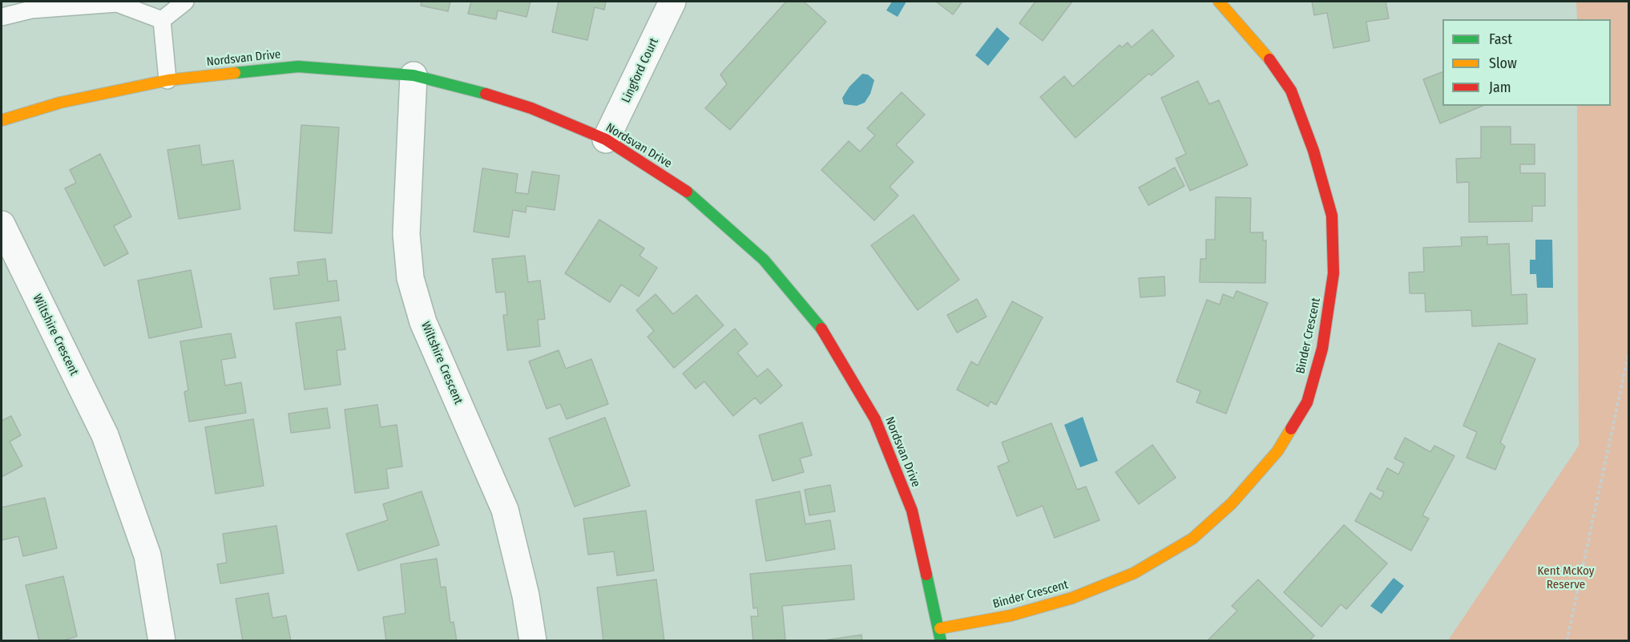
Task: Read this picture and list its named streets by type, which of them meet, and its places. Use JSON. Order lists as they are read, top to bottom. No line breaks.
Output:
{"streets":{"street":["Nordsvan Drive","Lingford Court","Wiltshire Crescent","Binder Crescent"]},"crossings":[["Nordsvan Drive","Lingford Court"],["Nordsvan Drive","Wiltshire Crescent"],["Nordsvan Drive","Binder Crescent"]],"parks":["Kent McKoy Reserve"],"legend":["Fast","Slow","Jam"]}
